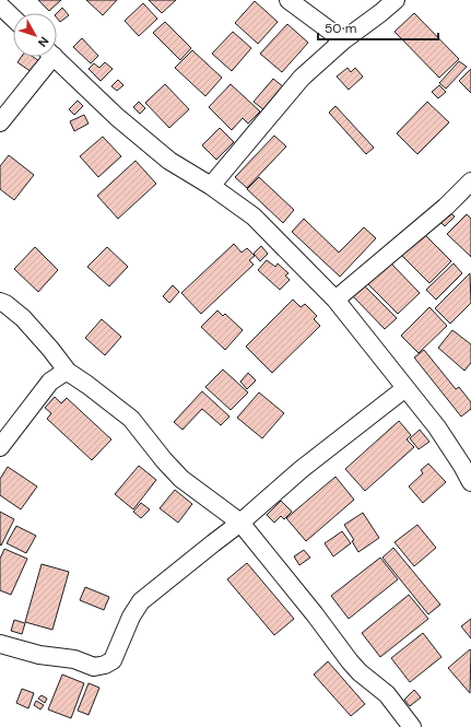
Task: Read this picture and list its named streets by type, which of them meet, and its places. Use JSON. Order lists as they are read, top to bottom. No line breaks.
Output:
{"scale_bar":"50 m","north":"bottom right"}
